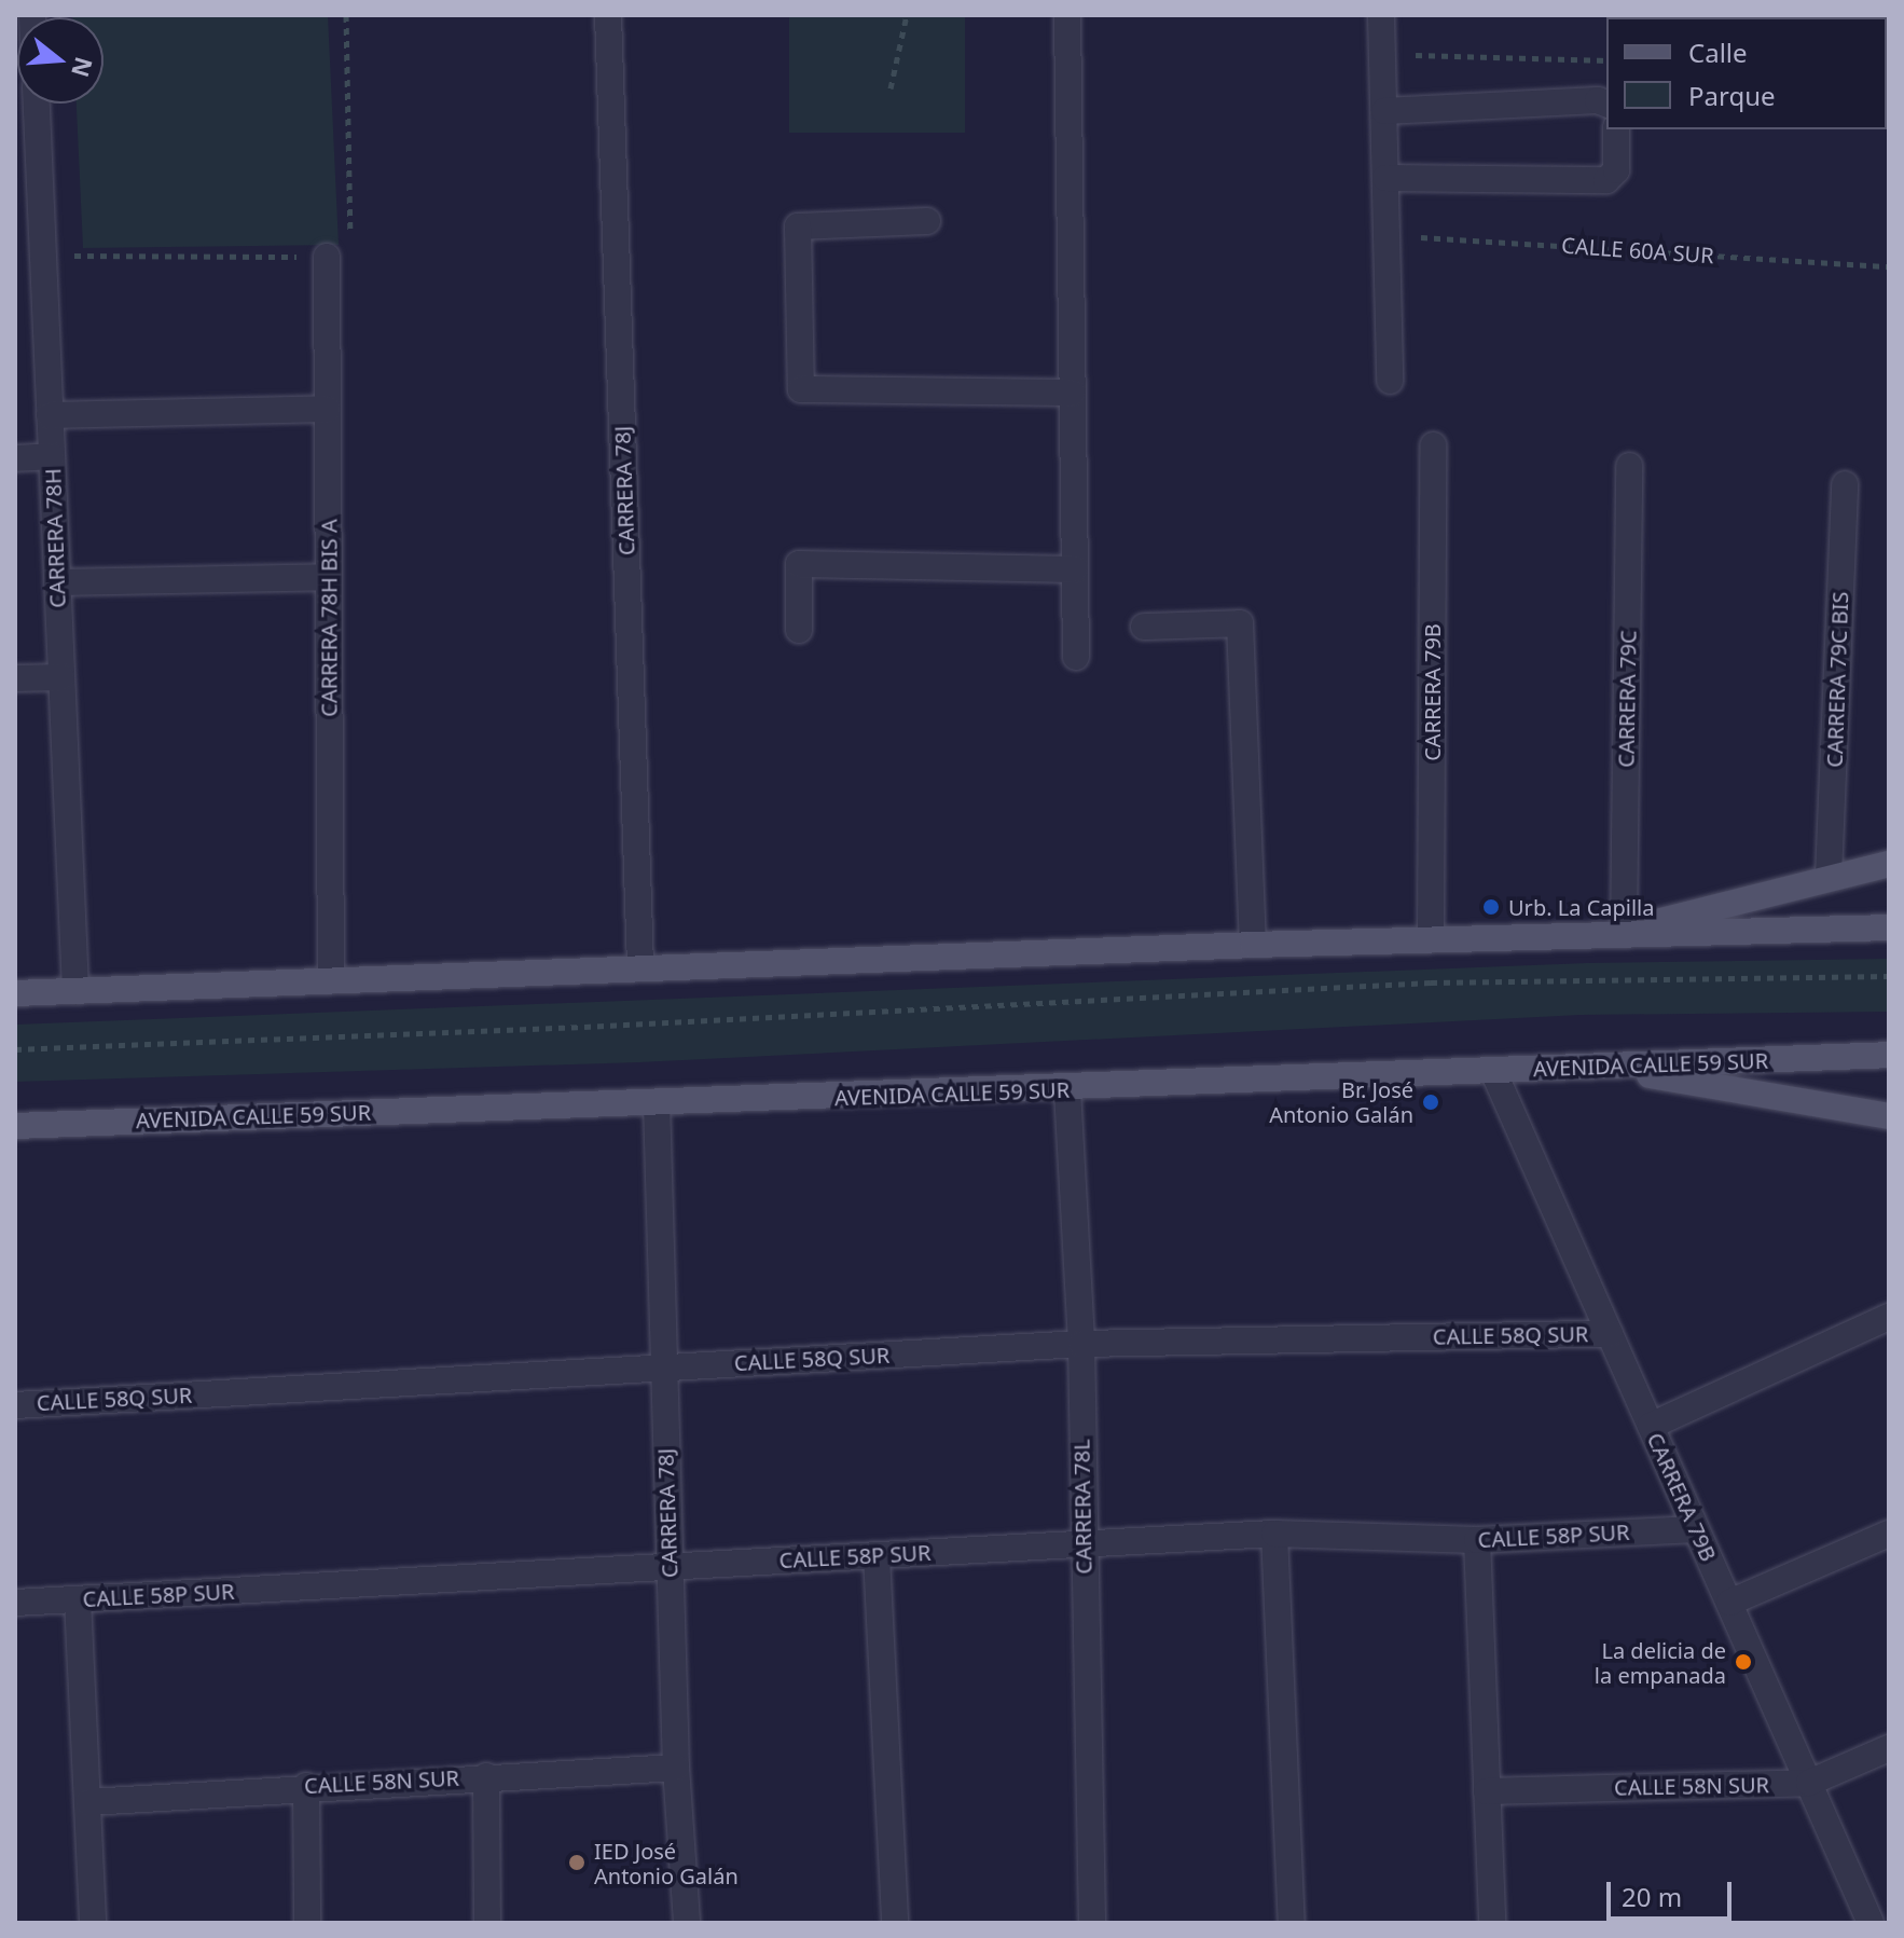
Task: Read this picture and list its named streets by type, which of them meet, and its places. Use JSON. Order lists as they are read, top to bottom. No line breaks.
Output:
{"streets":{"main road":["AVENIDA CALLE 59 SUR"],"street":["CARRERA 78J","CARRERA 78H","CARRERA 78H BIS A","CARRERA 79C BIS","CARRERA 79B","CARRERA 79C","CALLE 58Q SUR","CARRERA 78L","CALLE 58P SUR","CALLE 58N SUR"],"path":["CALLE 60A SUR"]},"crossings":[["CARRERA 78J","AVENIDA CALLE 59 SUR"],["CARRERA 78J","CALLE 58Q SUR"],["CARRERA 78J","CALLE 58P SUR"],["CARRERA 78J","CALLE 58N SUR"],["CARRERA 79B","AVENIDA CALLE 59 SUR"],["CARRERA 79B","CALLE 58Q SUR"],["CARRERA 79B","CALLE 58P SUR"],["CARRERA 79B","CALLE 58N SUR"],["AVENIDA CALLE 59 SUR","CARRERA 78L"],["CALLE 58Q SUR","CARRERA 78L"],["CARRERA 78L","CALLE 58P SUR"]],"places":["Urb. La Capilla","Br. José Antonio Galán","La delicia de la empanada","IED José Antonio Galán"],"legend":["Calle","Parque"],"scale_bar":"20 m","north":"right"}
